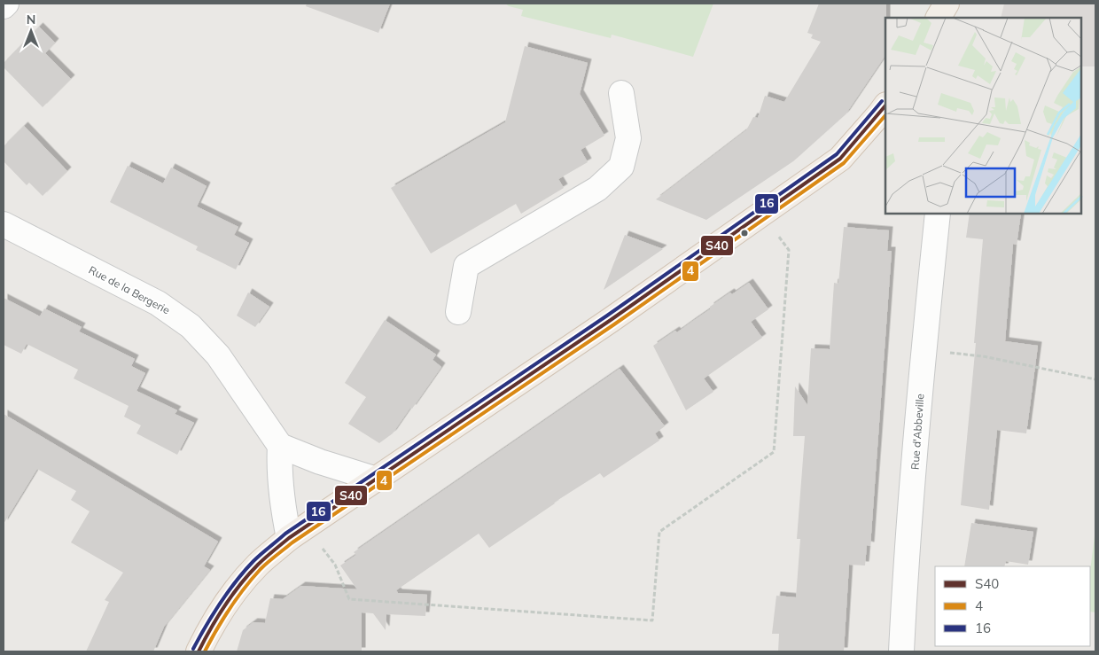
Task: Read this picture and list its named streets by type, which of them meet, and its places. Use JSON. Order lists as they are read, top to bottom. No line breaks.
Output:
{"streets":{"street":["Rue de la Bergerie","Rue d'Abbeville"]},"lines":["transit line 16","transit line S40","transit line 4"],"legend":["S40","4","16"],"north":"top"}
